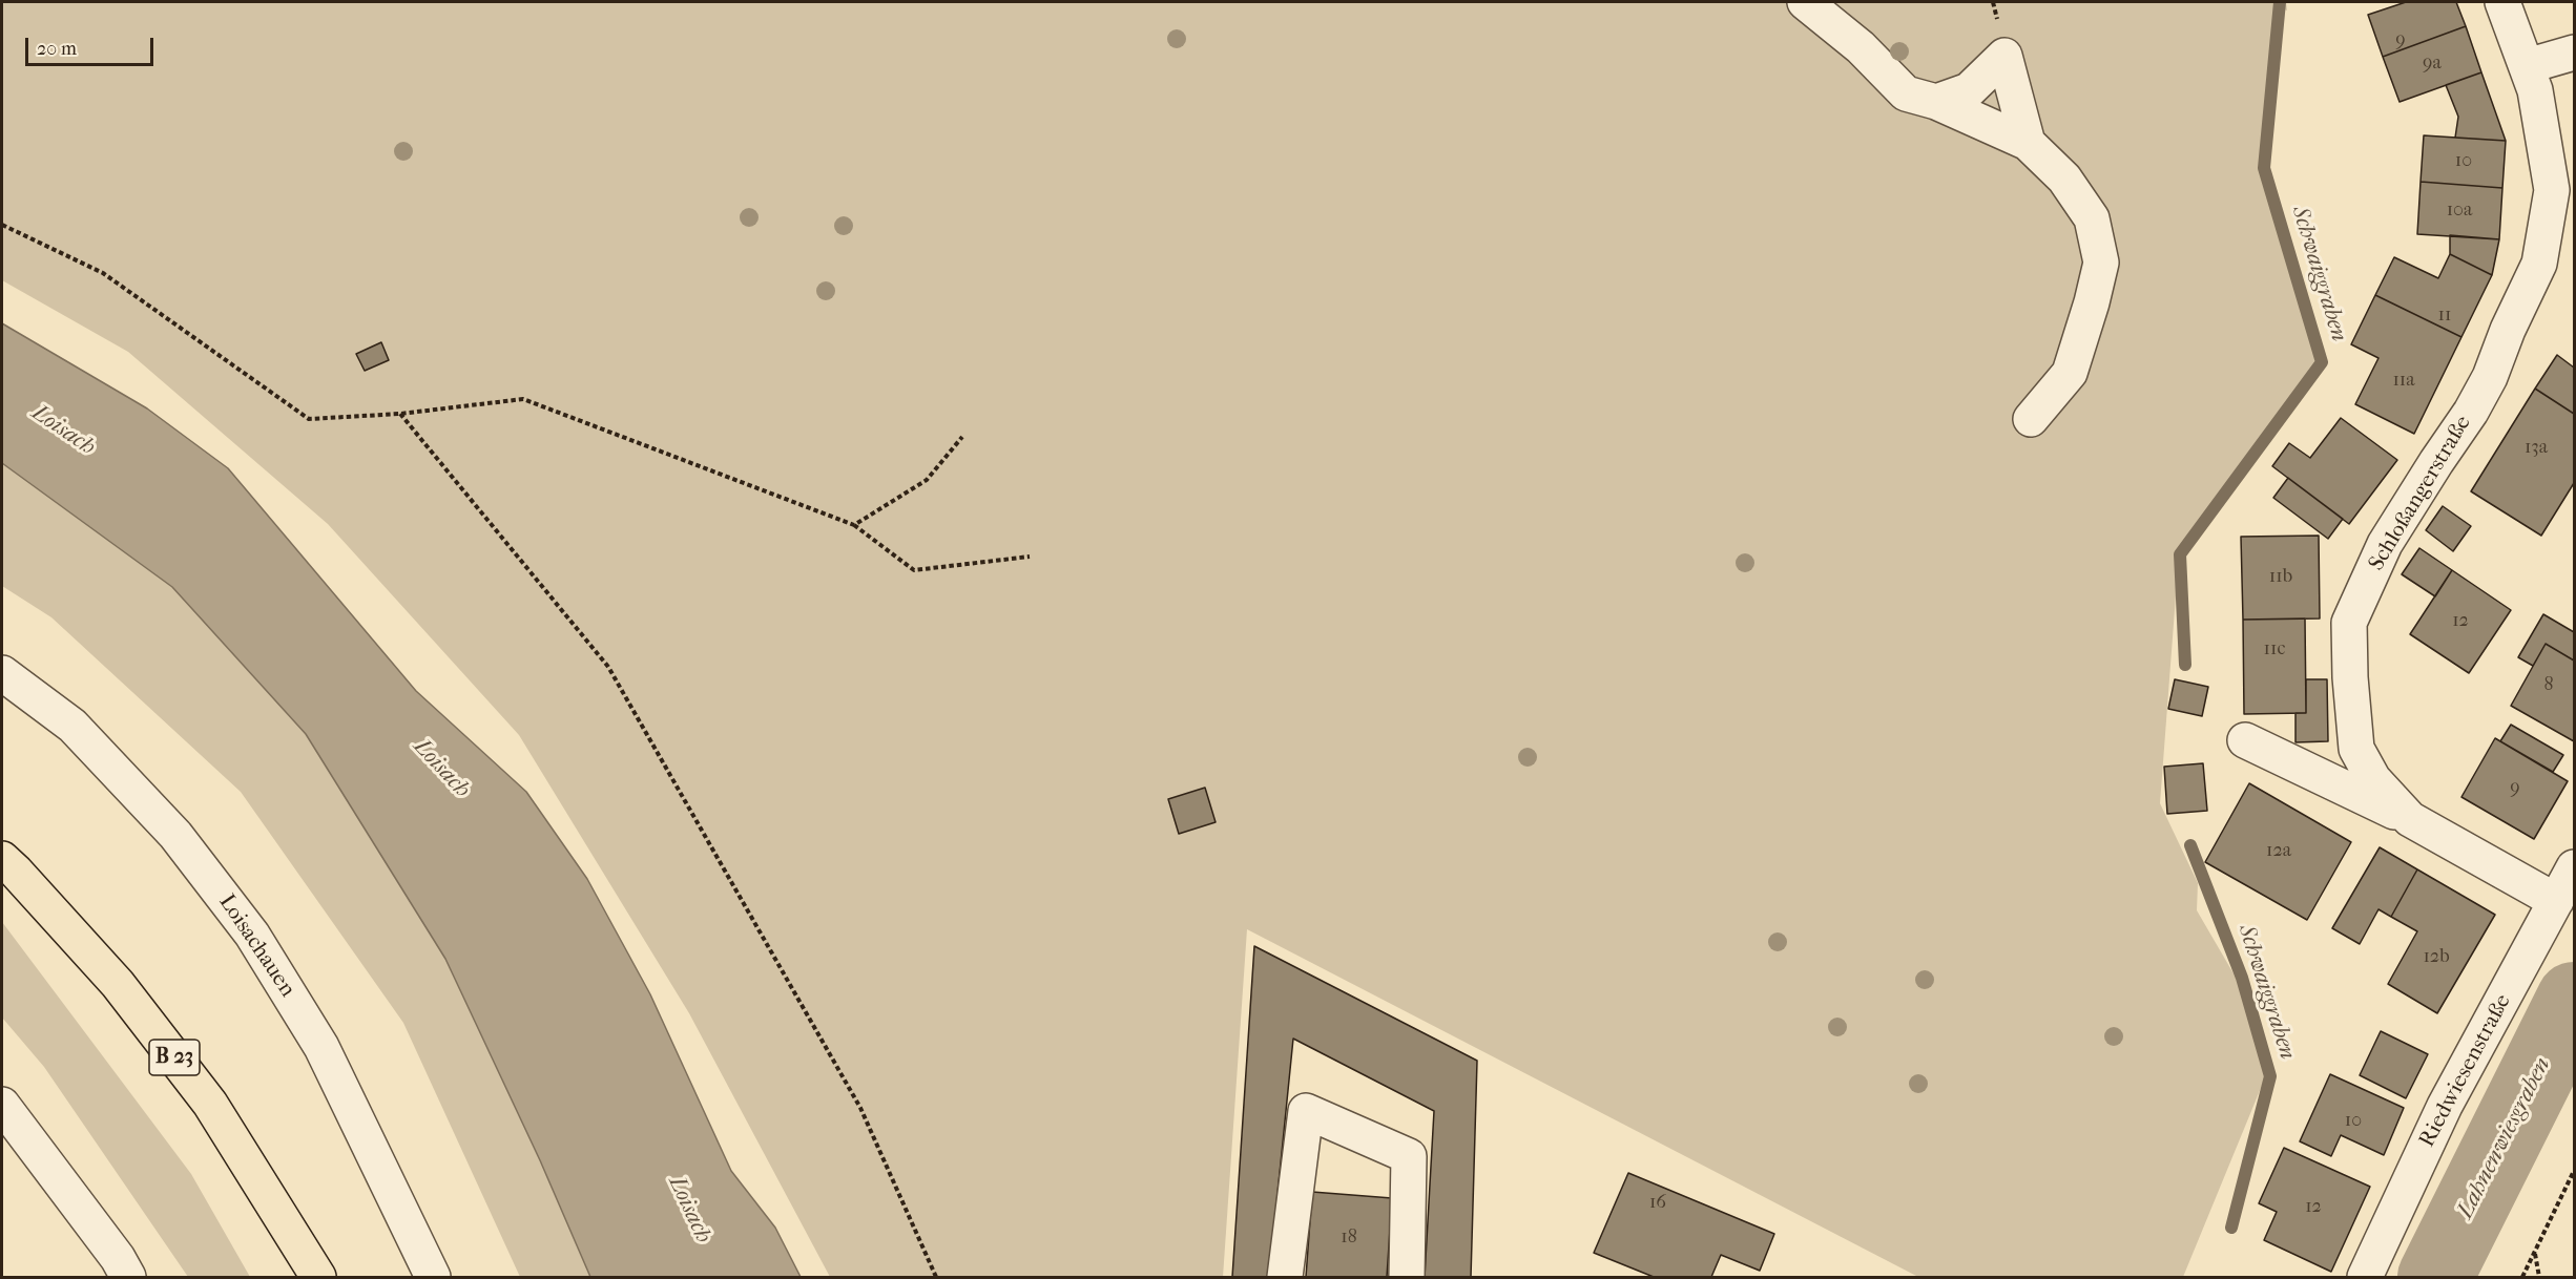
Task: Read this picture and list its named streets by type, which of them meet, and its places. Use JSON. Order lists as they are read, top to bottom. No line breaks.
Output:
{"streets":{"main road":["B 23"],"street":["Schloßangerstraße","Loisachauen","Riedwiesenstraße"]},"crossings":[["Schloßangerstraße","Riedwiesenstraße"]],"water":["Schwaiggraben","Loisach","Lahnenwiesgraben"],"house_numbers":["9","9a","10","10a","11","11a","13a","11b","12","11c","8","9","12a","12b","10","16","12","18"],"scale_bar":"20 m"}
